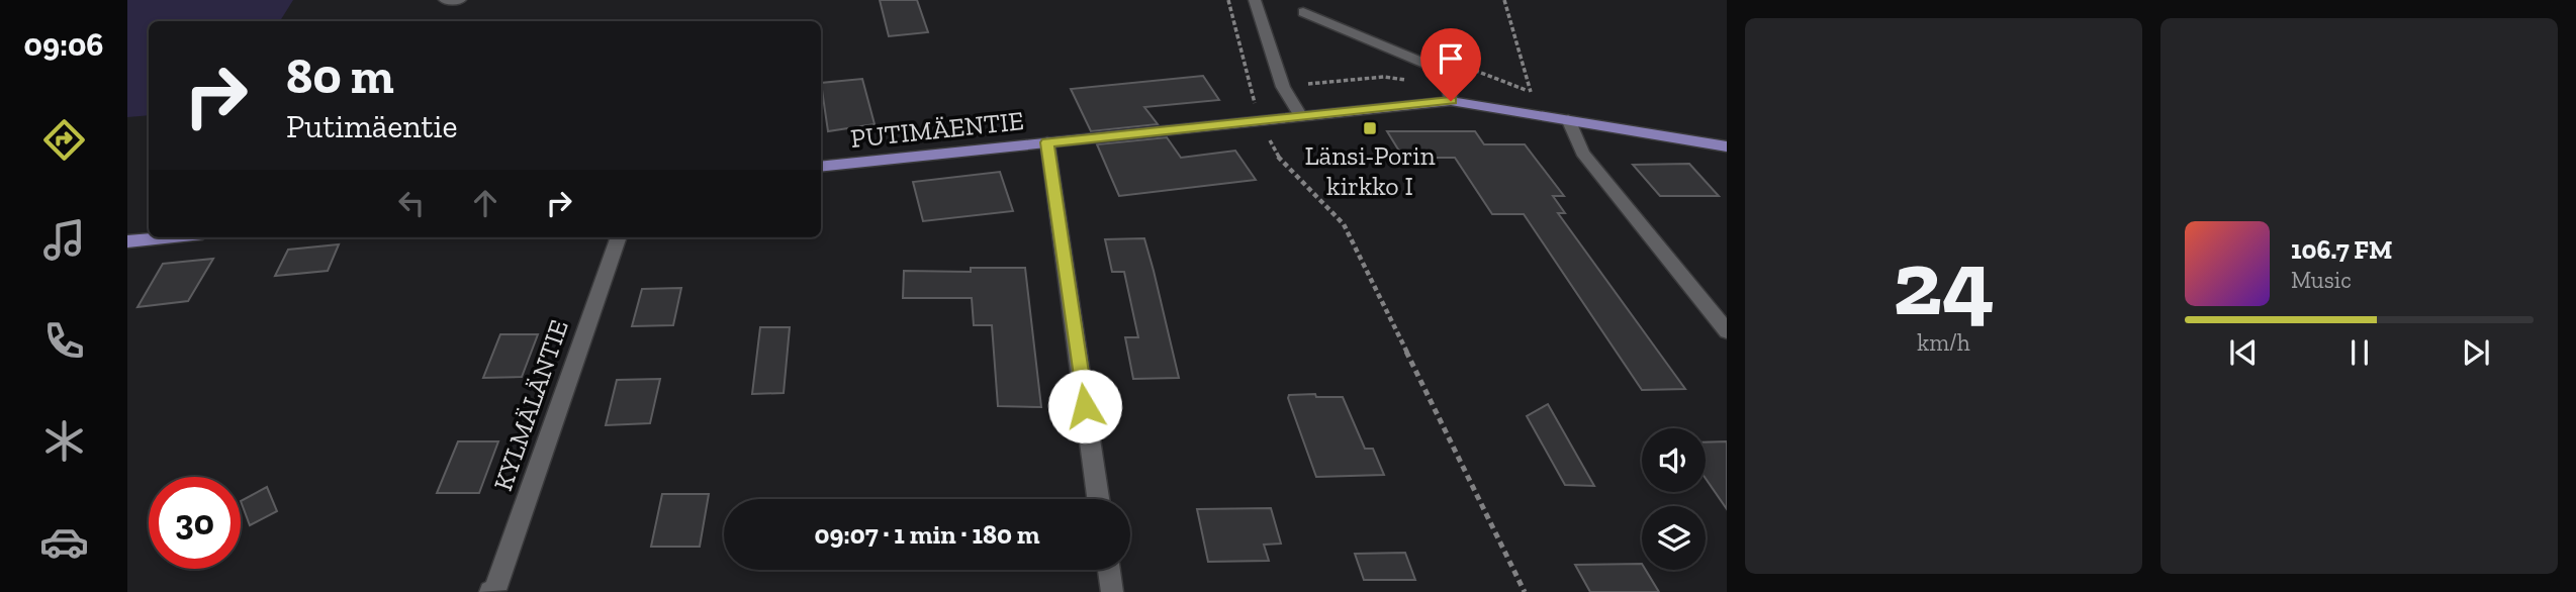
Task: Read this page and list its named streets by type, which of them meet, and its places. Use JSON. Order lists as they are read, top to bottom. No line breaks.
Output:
{"streets":{"main road":["PUTIMÄENTIE"],"street":["KYLMÄLÄNTIE"]},"places":{"transit":["Länsi-Porin kirkko I"]},"page":{"tabs":"09:06","tile":["24","km/h"],"turn":["80 m","Putimäentie"],"song":["106.7 FM","Music"],"limit":"30","trip":"09:07 · 1 min · 180 m"}}
